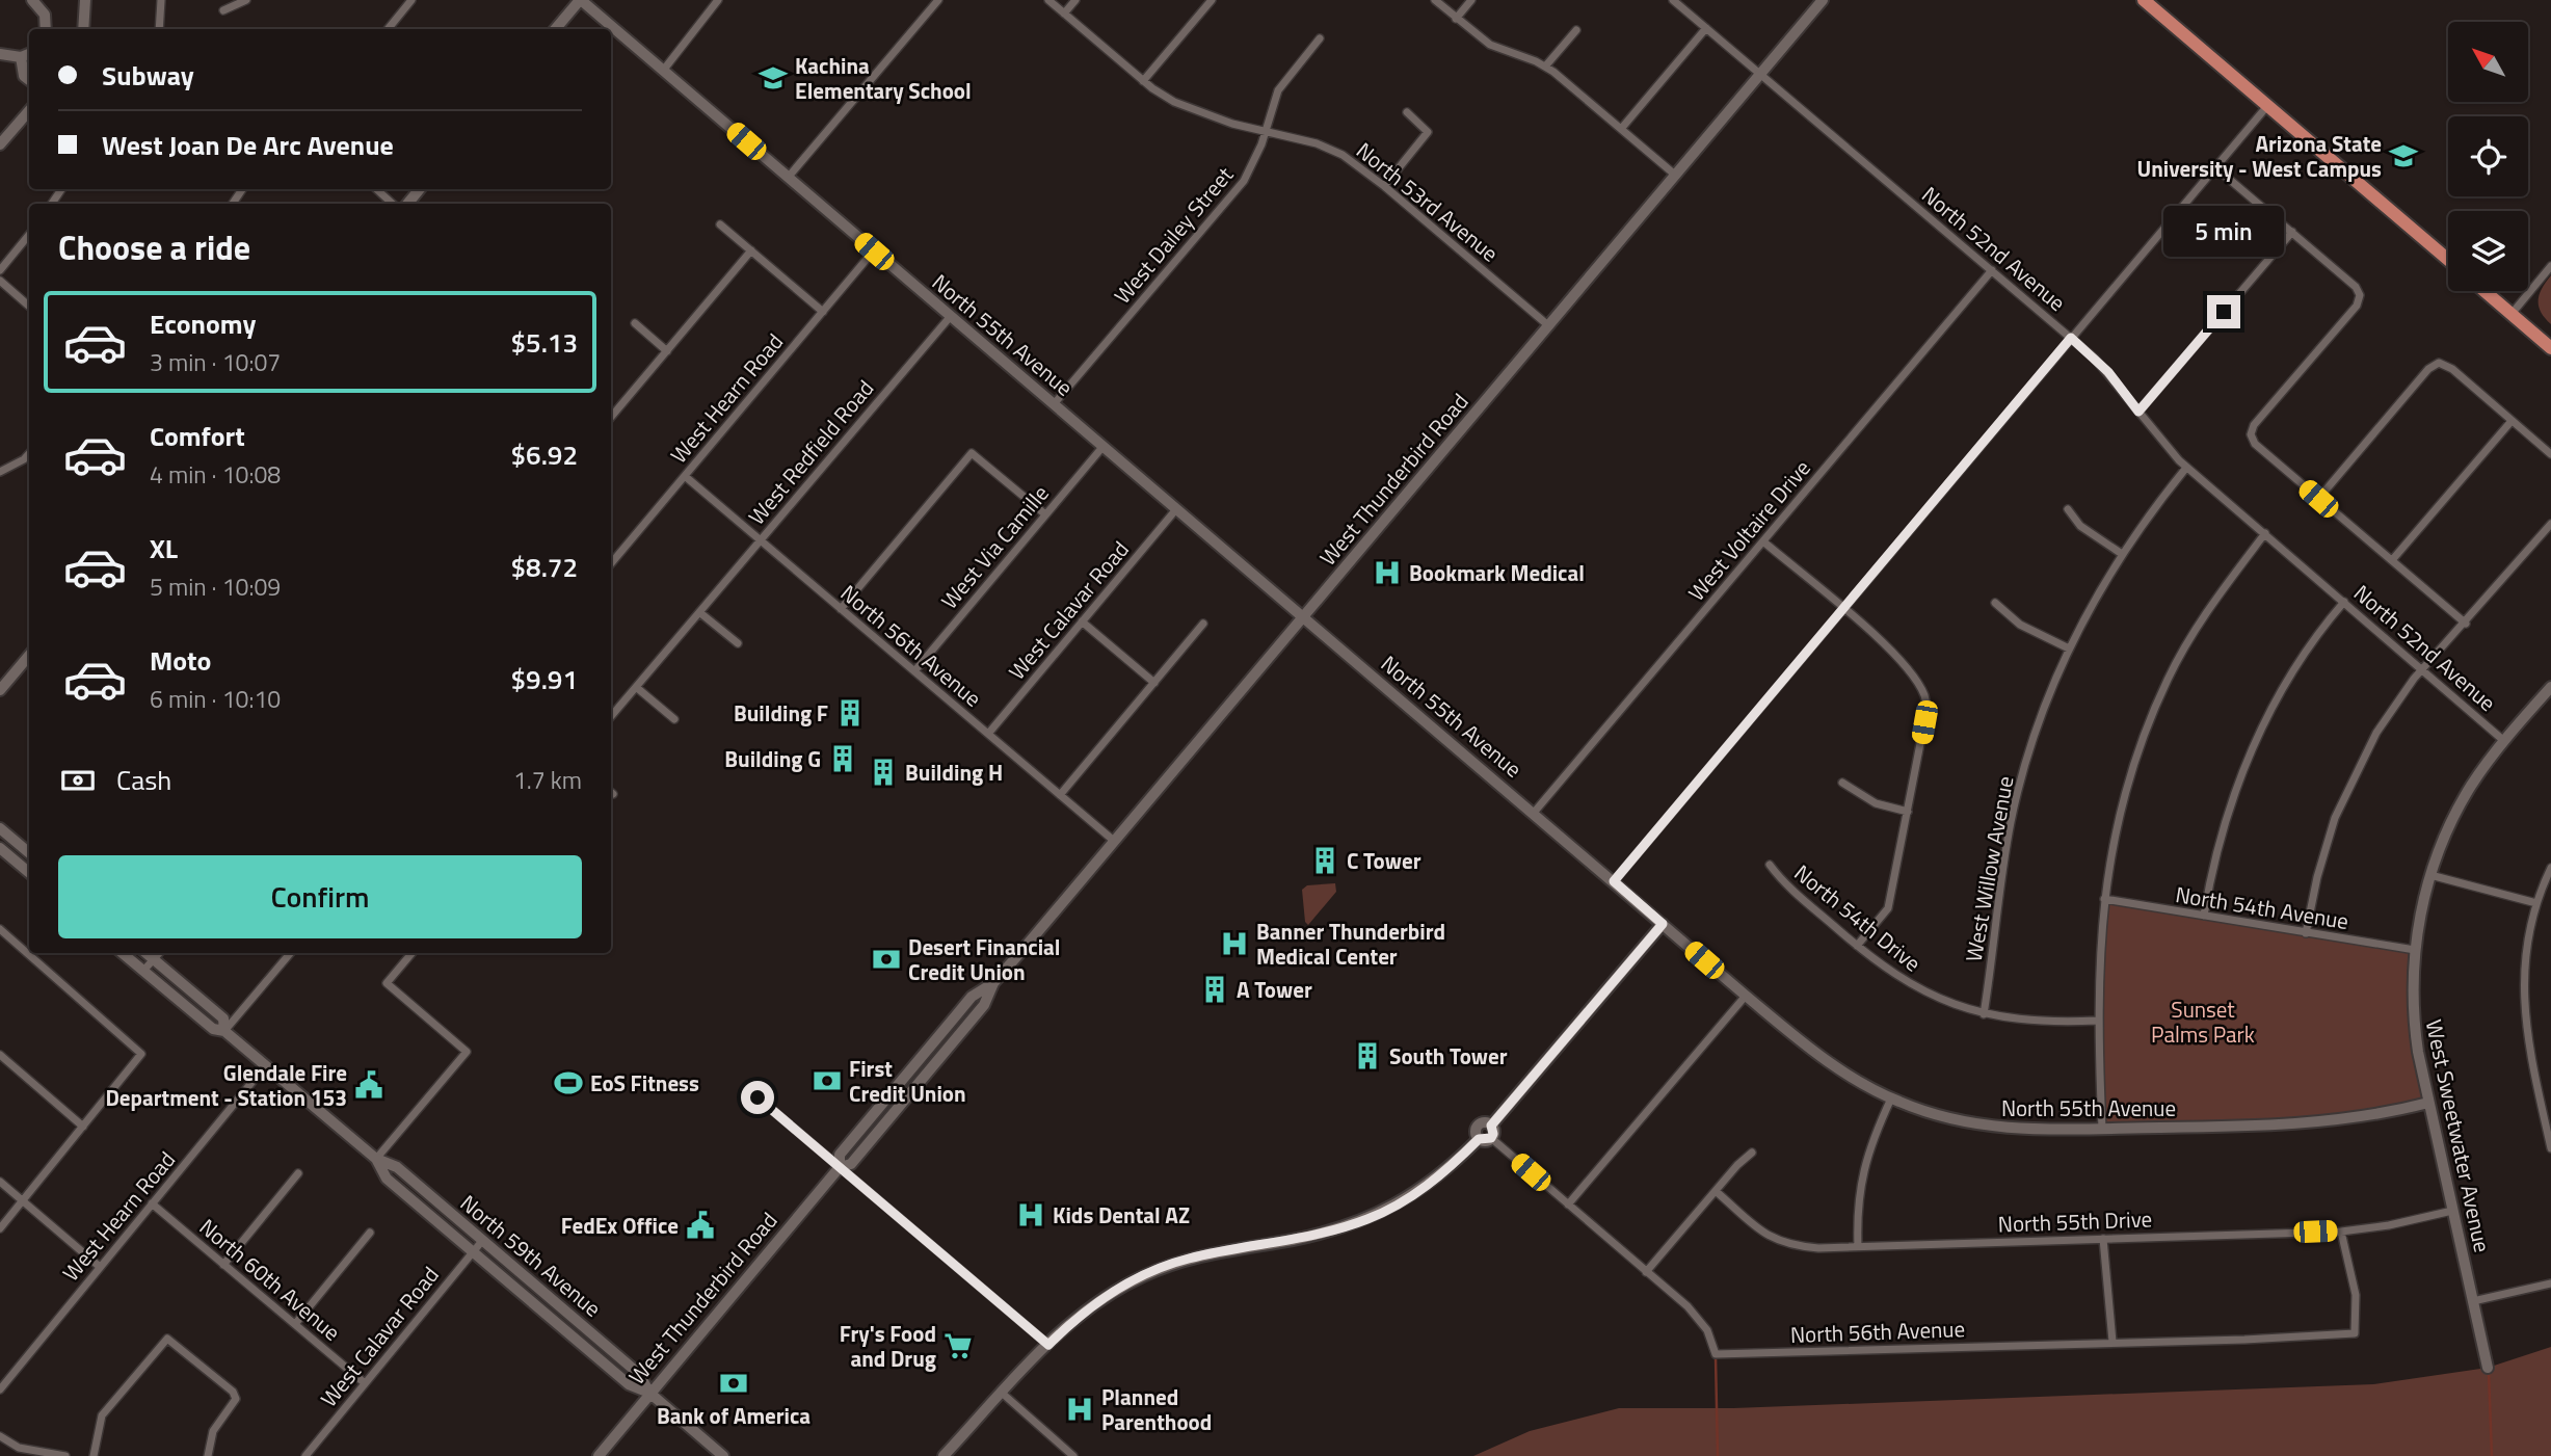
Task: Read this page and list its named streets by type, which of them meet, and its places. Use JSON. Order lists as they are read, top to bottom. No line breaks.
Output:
{"streets":{"street":["North 53rd Avenue","West Dailey Street","North 52nd Avenue","North 55th Avenue","West Hearn Road","West Redfield Road","West Thunderbird Road","West Voltaire Drive","West Via Camille","West Calavar Road","North 56th Avenue","West Willow Avenue","North 54th Avenue","North 54th Drive","West Sweetwater Avenue","North 55th Drive","North 59th Avenue","North 60th Avenue"]},"crossings":[["North 53rd Avenue","West Dailey Street"],["North 53rd Avenue","West Thunderbird Road"],["West Dailey Street","North 55th Avenue"],["North 52nd Avenue","West Thunderbird Road"],["North 52nd Avenue","West Voltaire Drive"],["North 52nd Avenue","West Willow Avenue"],["North 52nd Avenue","West Sweetwater Avenue"],["North 55th Avenue","West Hearn Road"],["North 55th Avenue","West Redfield Road"],["North 55th Avenue","West Thunderbird Road"],["North 55th Avenue","West Voltaire Drive"],["North 55th Avenue","West Via Camille"],["North 55th Avenue","West Calavar Road"],["North 55th Avenue","West Sweetwater Avenue"],["West Hearn Road","North 56th Avenue"],["West Hearn Road","North 59th Avenue"],["West Hearn Road","North 60th Avenue"],["West Redfield Road","North 56th Avenue"],["West Thunderbird Road","North 56th Avenue"],["West Thunderbird Road","North 59th Avenue"],["West Via Camille","North 56th Avenue"],["West Calavar Road","North 56th Avenue"],["West Calavar Road","North 59th Avenue"],["West Calavar Road","North 60th Avenue"],["North 56th Avenue","North 55th Drive"],["West Willow Avenue","North 54th Drive"],["North 54th Avenue","West Sweetwater Avenue"],["West Sweetwater Avenue","North 55th Drive"]],"parks":["Sunset Palms Park"],"places":{"school or university":["Kachina Elementary School","Arizona State University - West Campus"],"hospital":["Bookmark Medical","Banner Thunderbird Medical Center","Kids Dental AZ","Planned Parenthood"],"building":["Building F","Building G","Building H","C Tower","A Tower","South Tower"],"bank":["Desert Financial Credit Union","First Credit Union","Bank of America"],"sports":["EoS Fitness"],"public building":["Glendale Fire Department - Station 153","FedEx Office"],"supermarket":["Fry's Food and Drug"]},"north":"top left","page":{"banner":["Subway","West Joan De Arc Avenue"],"heading":"Choose a ride","bubble":"5 min","list":[{"name":"Economy","note":"3 min · 10:07","value":"$5.13"},{"name":"Comfort","note":"4 min · 10:08","value":"$6.92"},{"name":"XL","note":"5 min · 10:09","value":"$8.72"},{"name":"Moto","note":"6 min · 10:10","value":"$9.91"}],"pay":["Cash","1.7 km"],"buttons":"Confirm"}}
